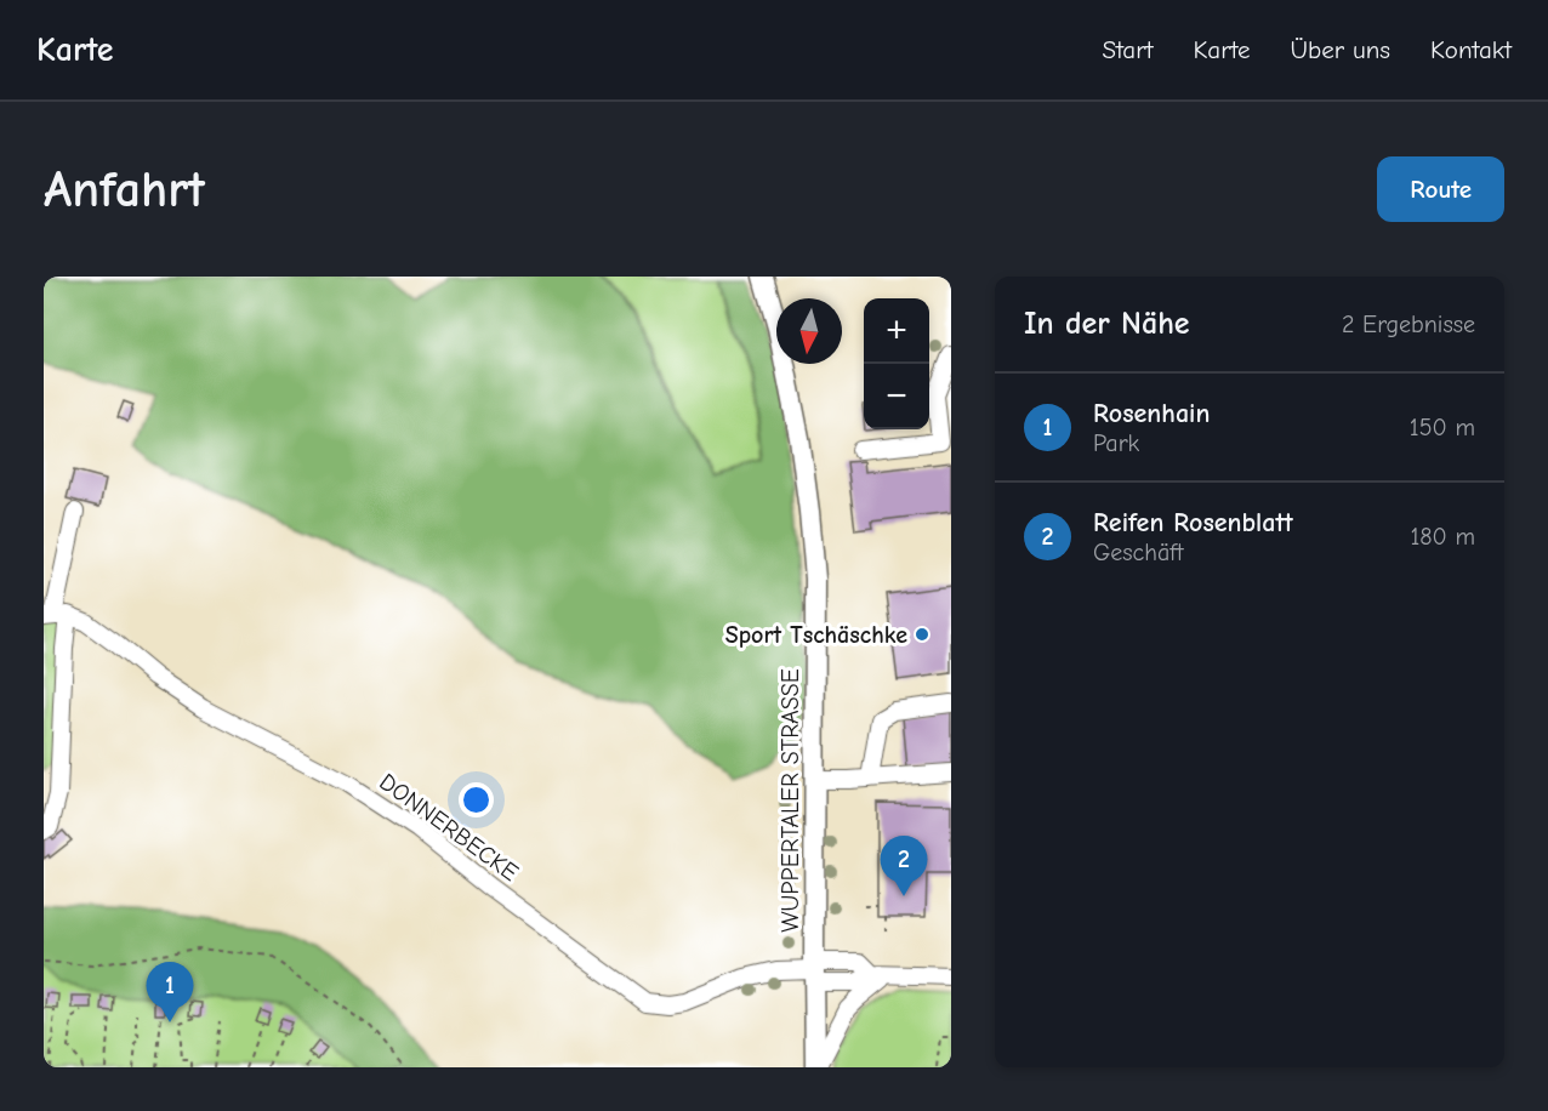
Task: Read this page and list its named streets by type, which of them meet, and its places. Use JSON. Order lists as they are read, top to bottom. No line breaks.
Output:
{"streets":{"main road":["WUPPERTALER STRASSE"],"street":["DONNERBECKE"]},"crossings":[["WUPPERTALER STRASSE","DONNERBECKE"]],"places":["Sport Tschäschke"],"north":"bottom","page":{"header":"Karte","nav":["Start","Karte","Über uns","Kontakt"],"buttons":"Route","title":"Anfahrt","heading":["In der Nähe","2 Ergebnisse"],"map_buttons":["+","−"],"list":[{"mark":"1","name":"Rosenhain","note":"Park","value":"150 m"},{"mark":"2","name":"Reifen Rosenblatt","note":"Geschäft","value":"180 m"}],"pins":["2","1"]}}
